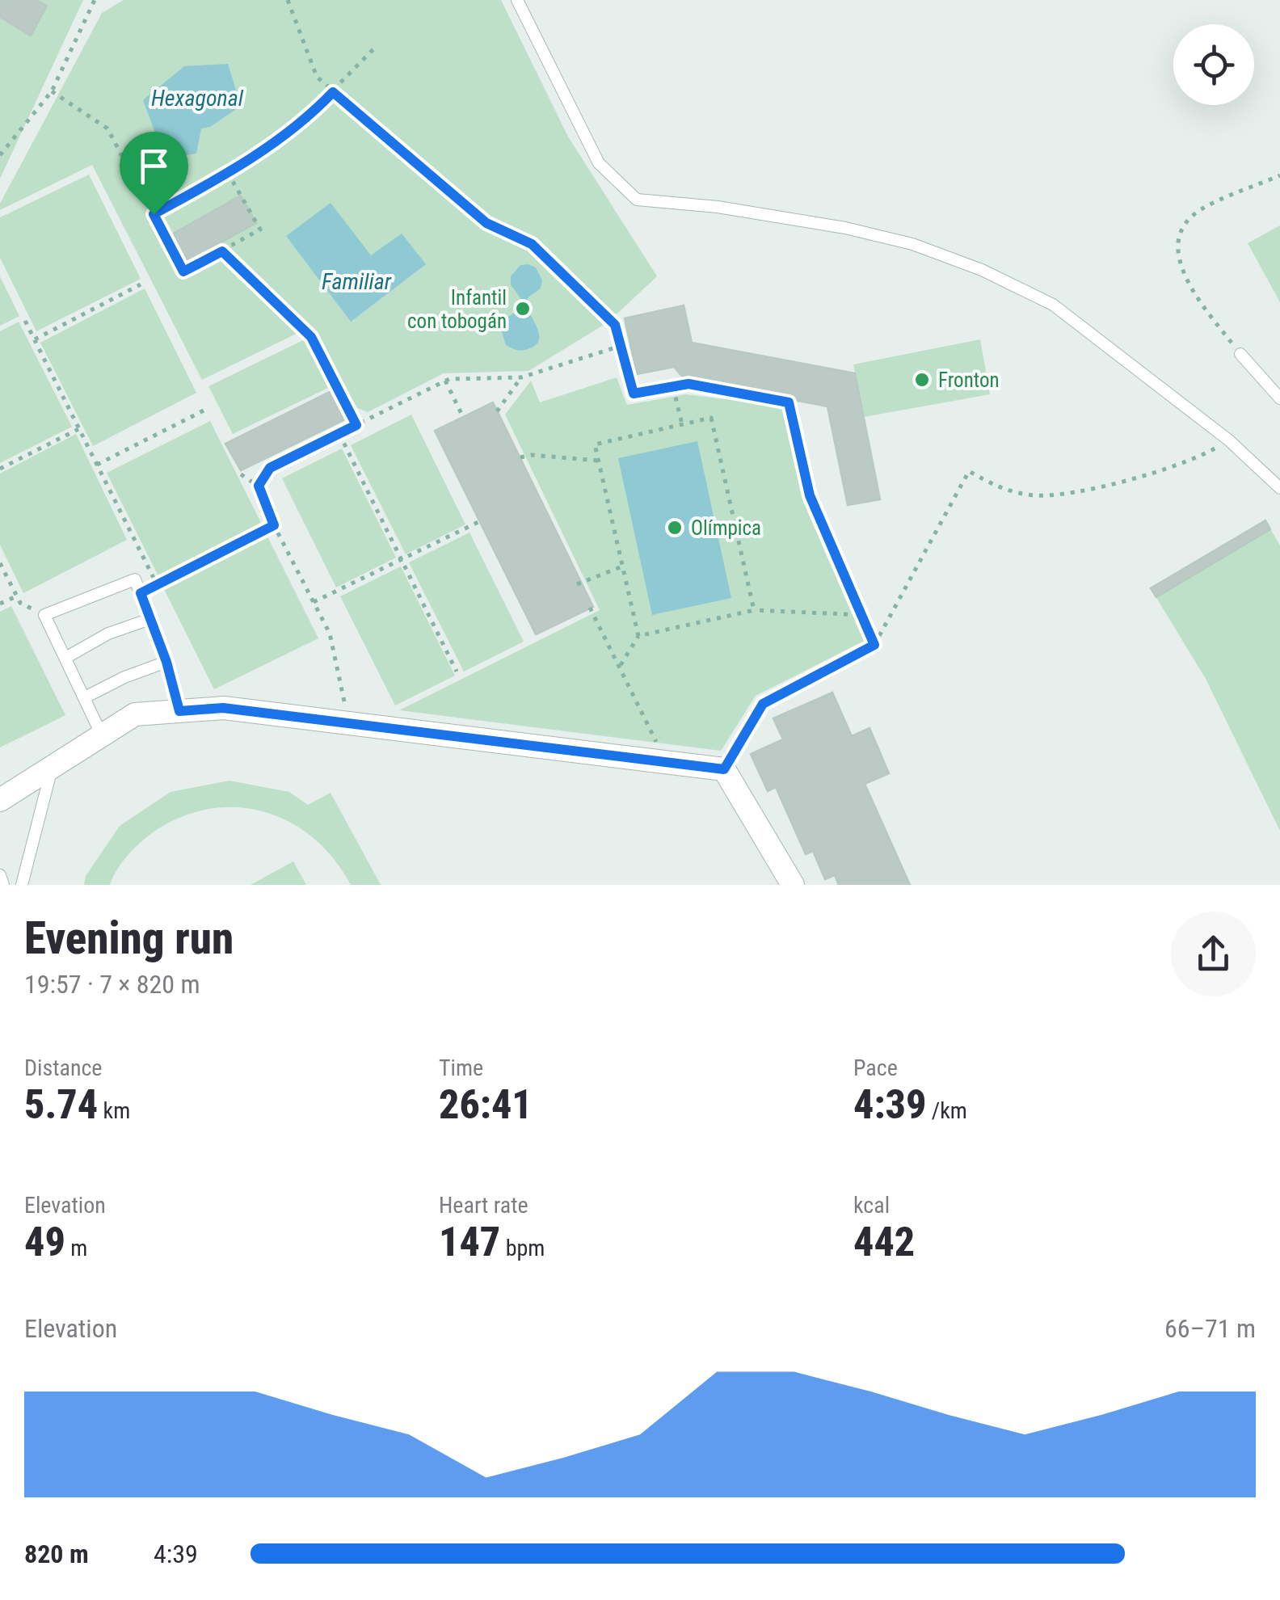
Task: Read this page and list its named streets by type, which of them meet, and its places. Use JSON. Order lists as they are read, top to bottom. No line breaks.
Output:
{"water":["Hexagonal","Familiar"],"places":["Infantil con tobogán","Fronton","Olímpica"],"page":{"heading":["Evening run","19:57 · 7 × 820 m"],"stats":[["Distance","5.74 km"],["Time","26:41"],["Pace","4:39 /km"],["Elevation","49 m"],["Heart rate","147 bpm"],["kcal","442"]],"chart":["Elevation","66–71 m"],"list":[{"name":"820 m","note":"4:39"}]}}
